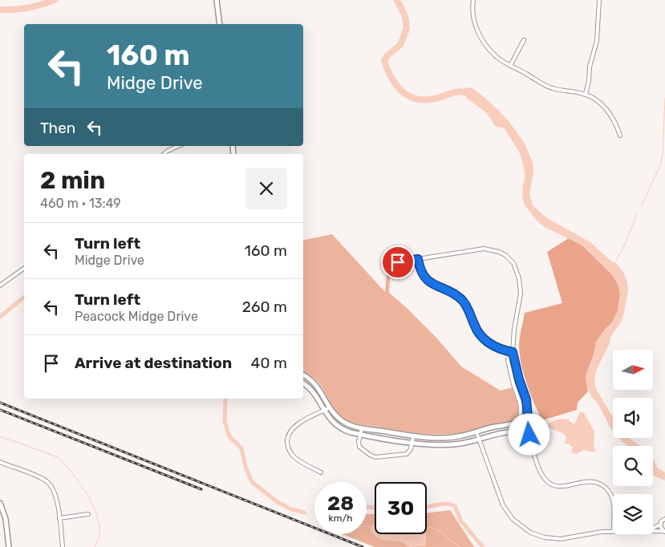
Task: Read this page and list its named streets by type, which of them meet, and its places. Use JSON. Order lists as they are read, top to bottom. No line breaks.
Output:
{"north":"right","page":{"turn":["160 m","Midge Drive"],"then":"Then","heading":["2 min","460 m · 13:49"],"list":[{"name":"Turn left","note":"Midge Drive","value":"160 m"},{"name":"Turn left","note":"Peacock Midge Drive","value":"260 m"},{"name":"Arrive at destination","value":"40 m"}],"speed":"28 km/h","limit":"30"}}
